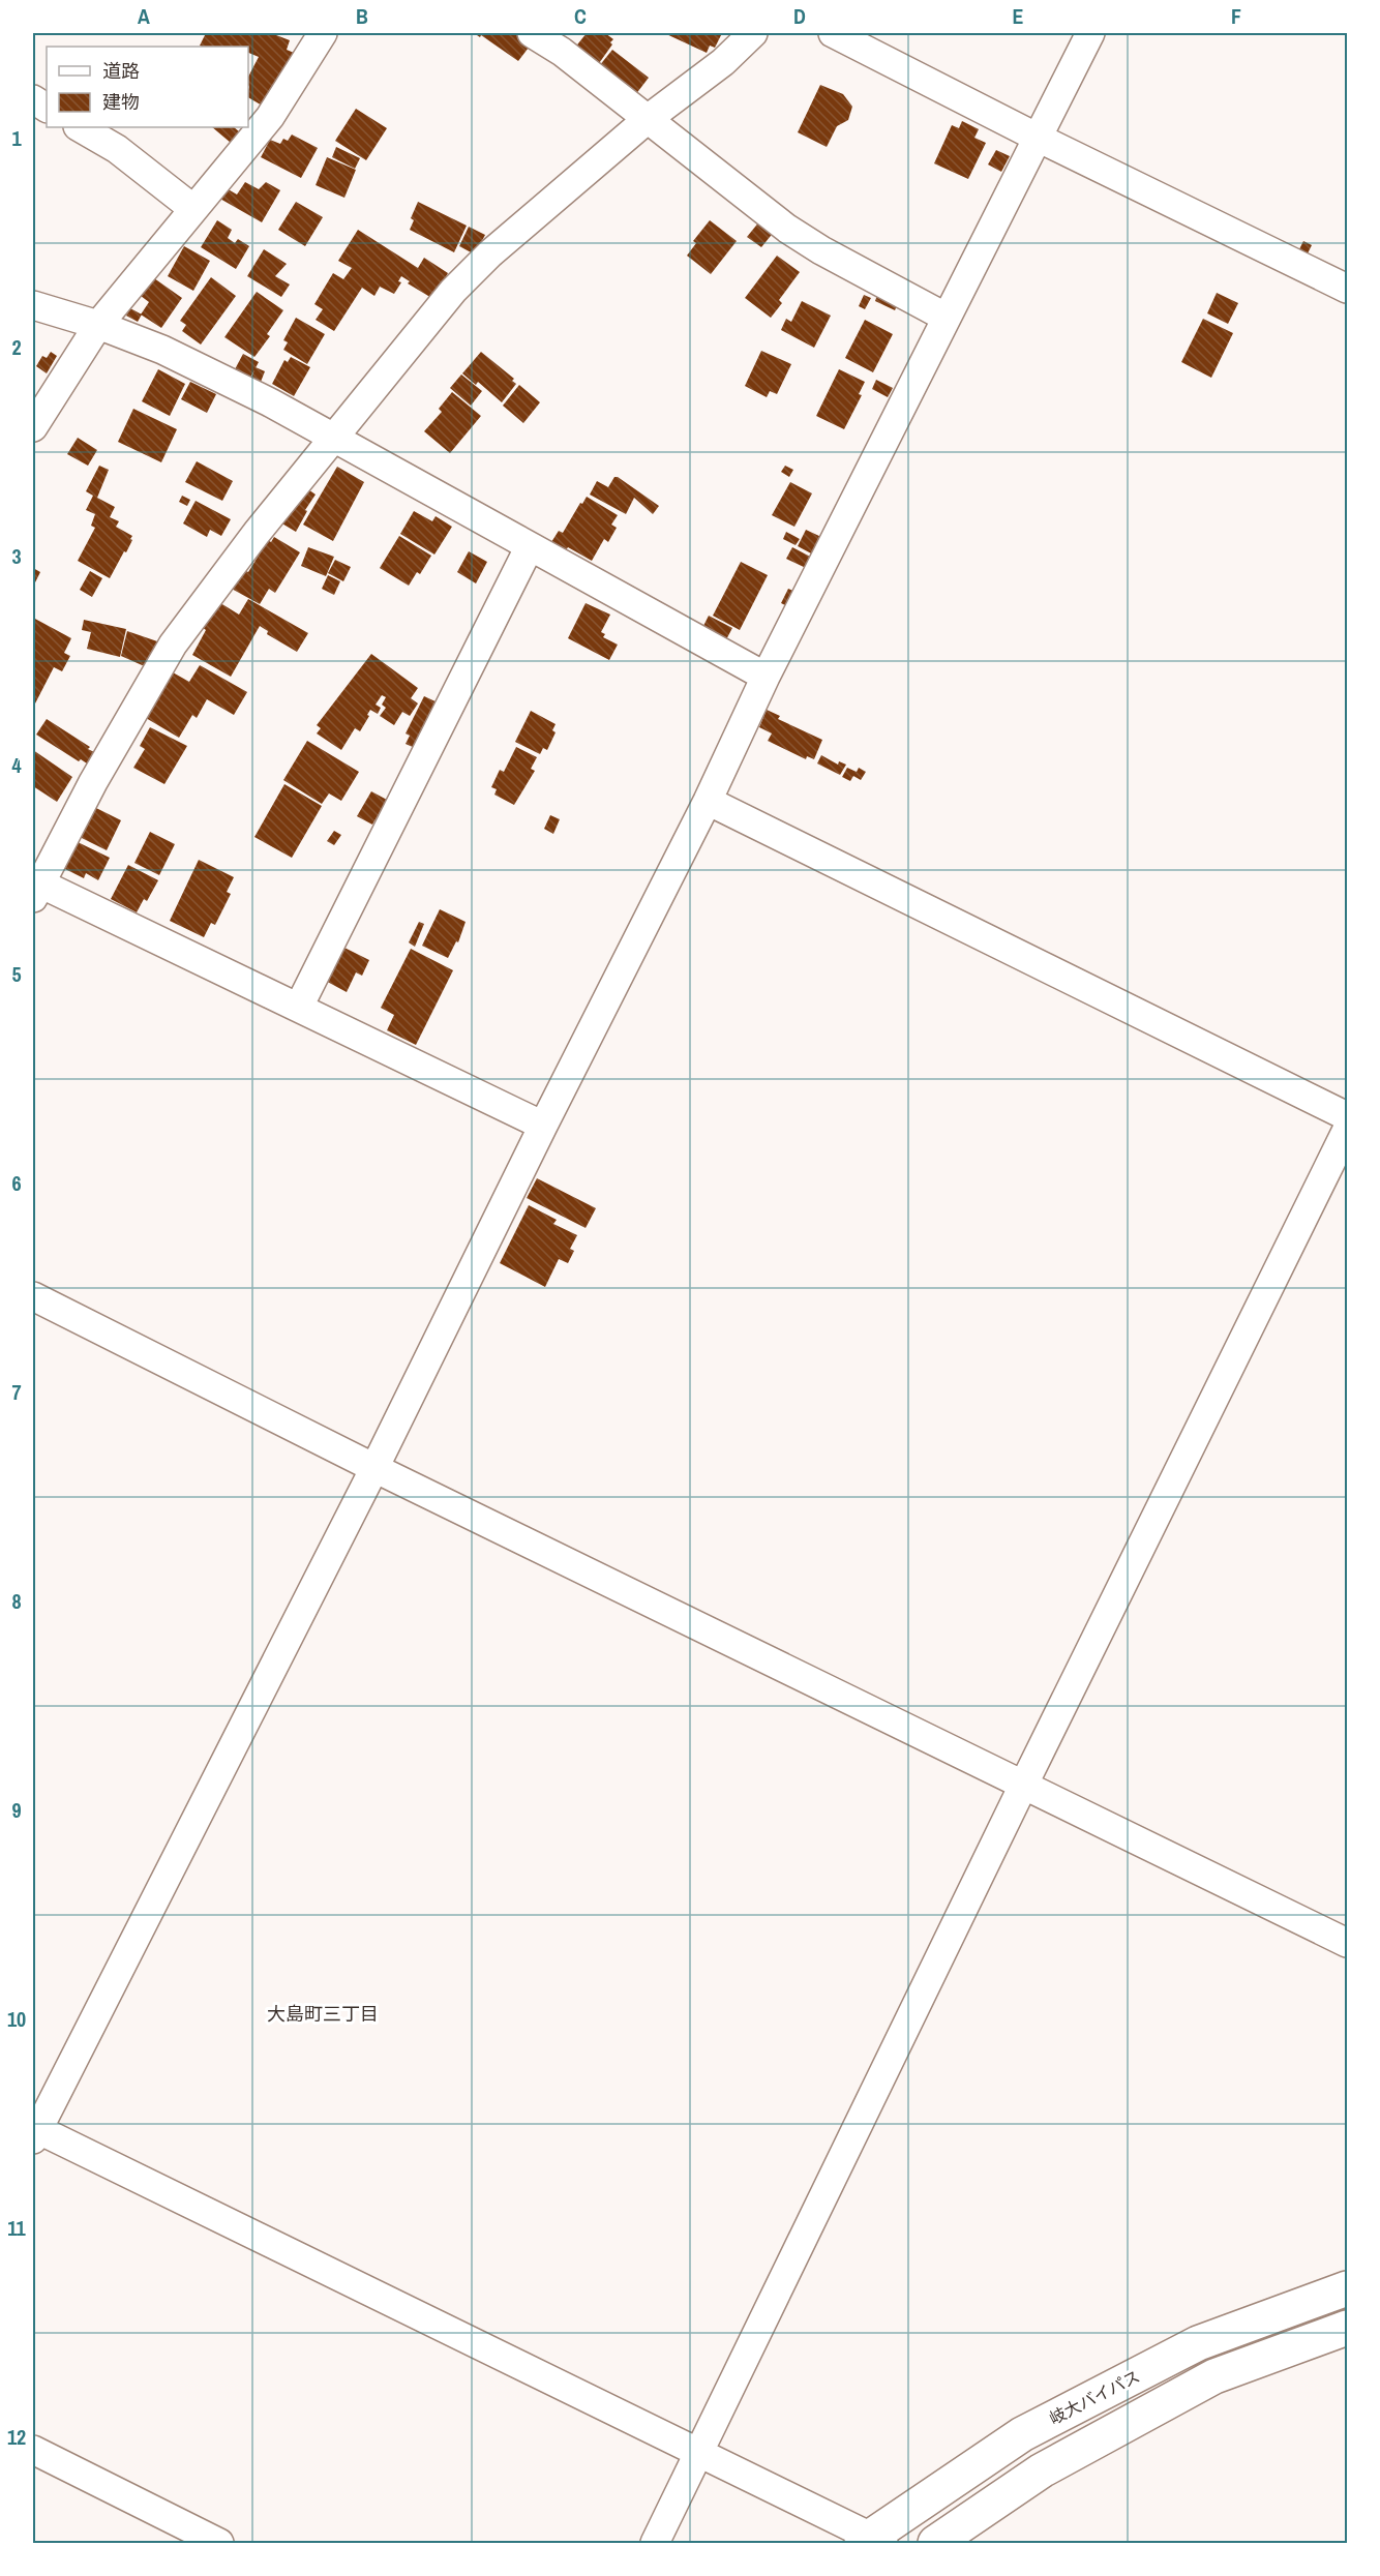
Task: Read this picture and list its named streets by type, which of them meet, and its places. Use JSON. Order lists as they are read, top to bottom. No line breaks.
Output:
{"streets":{"highway":["岐大バイパス"]},"districts":["大島町三丁目"],"legend":["道路","建物"],"grid":{"columns":["A","B","C","D","E","F"],"rows":["1","2","3","4","5","6","7","8","9","10","11","12"]}}
